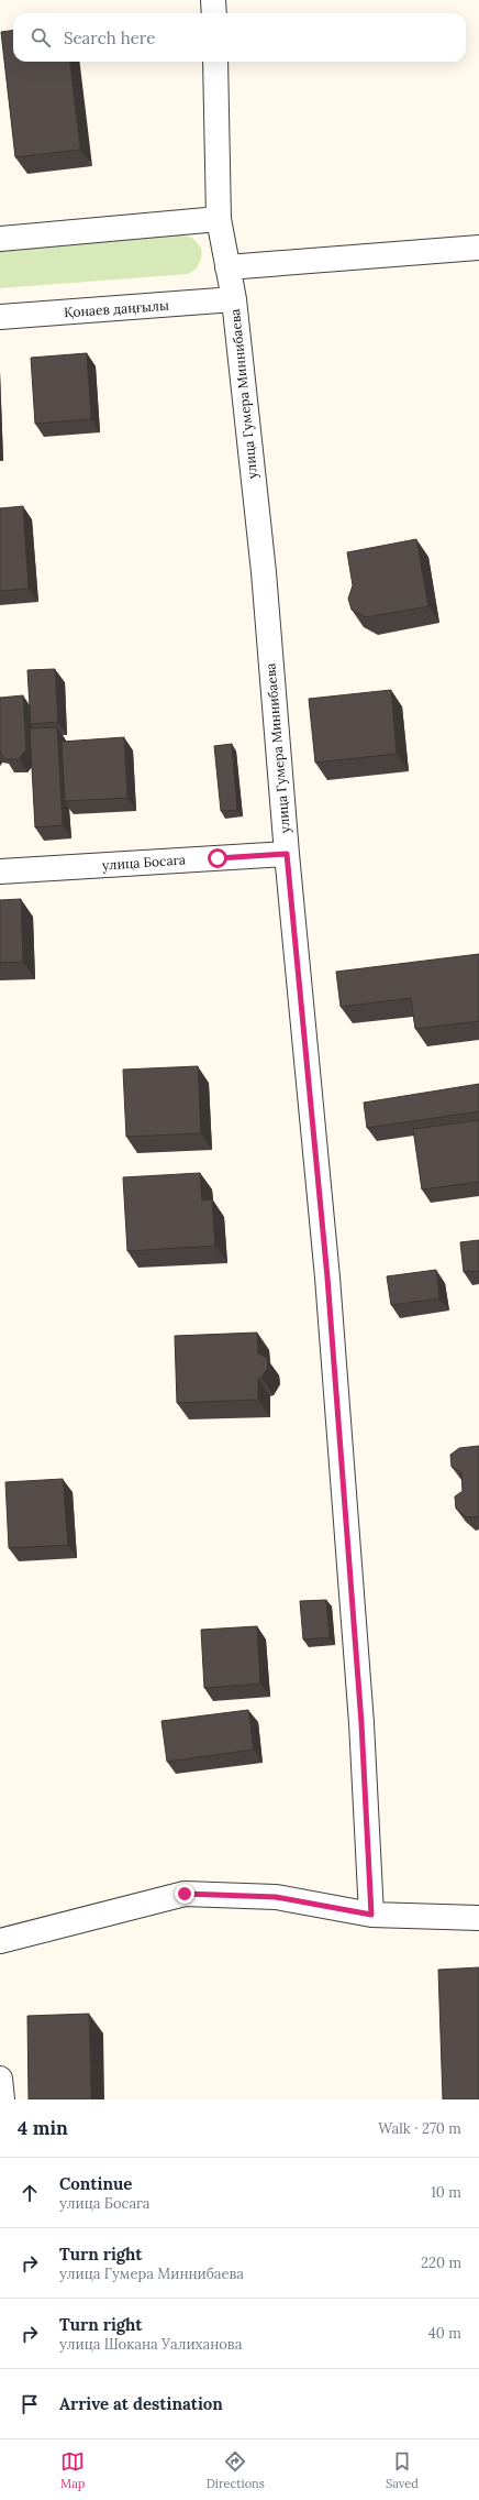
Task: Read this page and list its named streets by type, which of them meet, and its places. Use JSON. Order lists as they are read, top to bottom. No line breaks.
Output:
{"streets":{"street":["Қонаев даңғылы","улица Гумера Миннибаева","улица Босага"]},"crossings":[["Қонаев даңғылы","улица Гумера Миннибаева"],["улица Гумера Миннибаева","улица Босага"]],"page":{"search":"Search here","heading":["4 min","Walk · 270 m"],"list":[["Continue","улица Босага","10 m"],["Turn right","улица Гумера Миннибаева","220 m"],["Turn right","улица Шокана Уалиханова","40 m"],"Arrive at destination"],"nav":["Map","Directions","Saved"]}}
